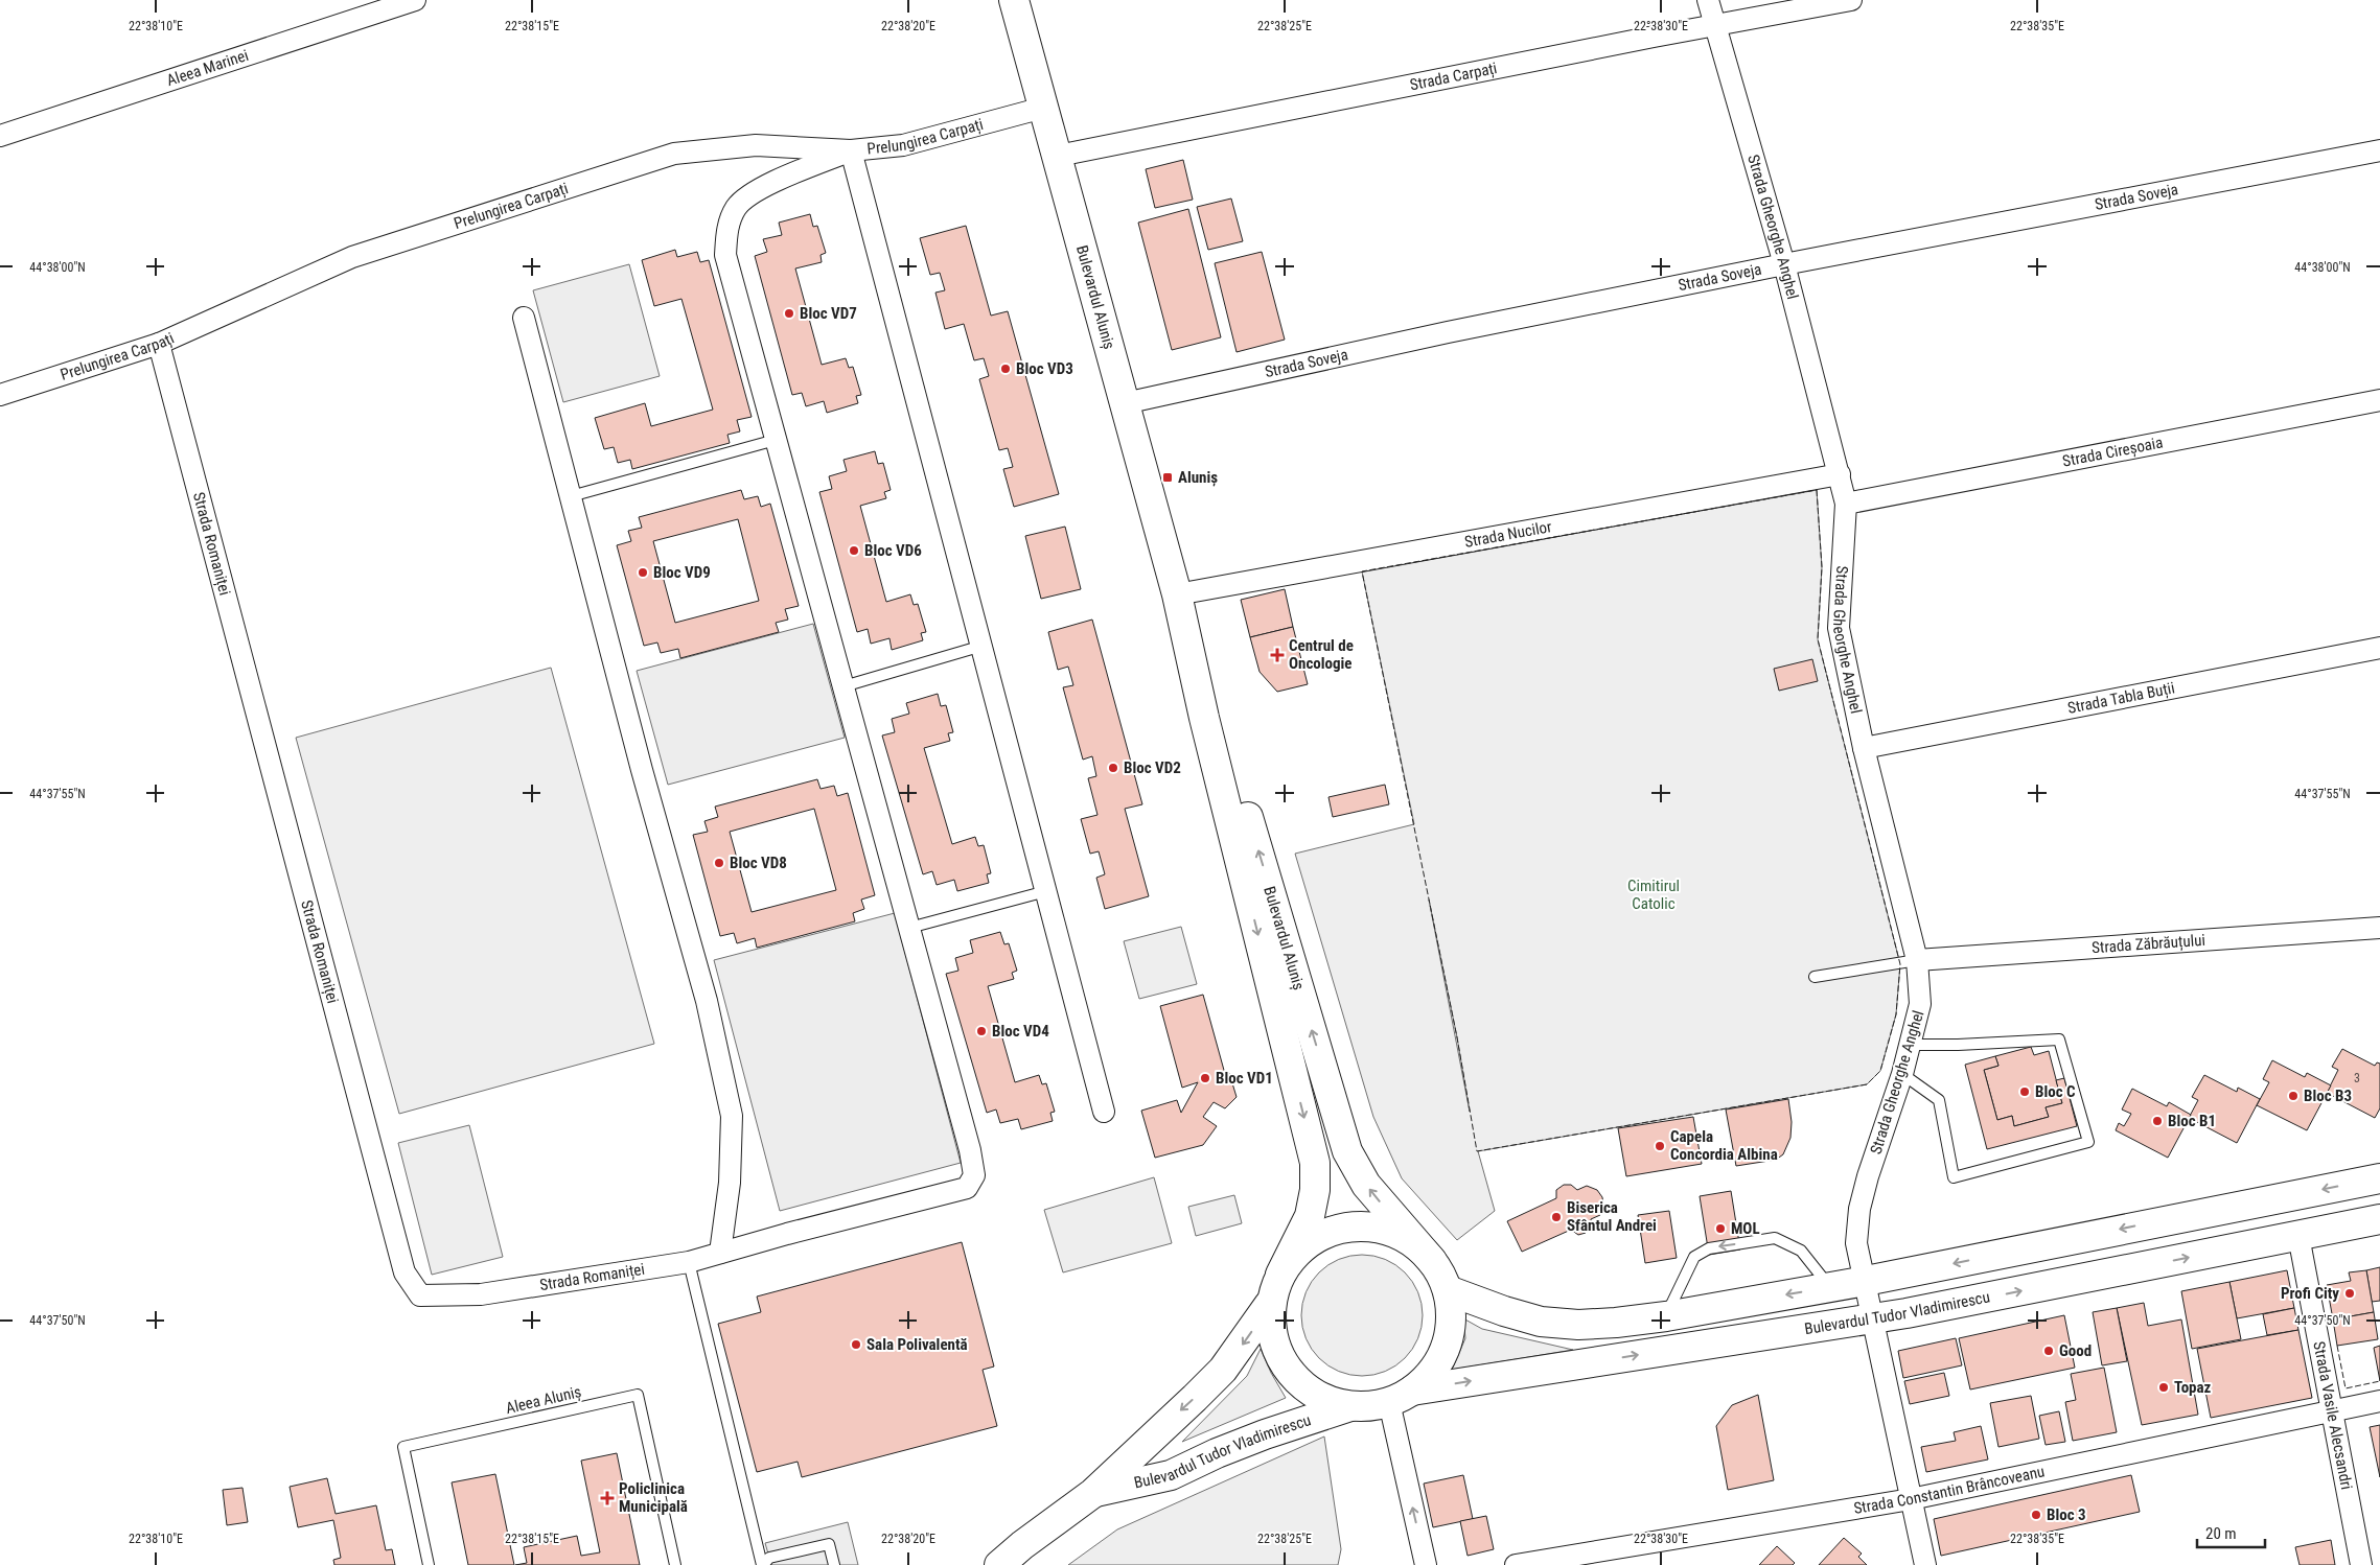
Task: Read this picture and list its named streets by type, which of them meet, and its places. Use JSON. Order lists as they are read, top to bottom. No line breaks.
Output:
{"streets":{"main road":["Bulevardul Aluniș","Bulevardul Tudor Vladimirescu"],"street":["Aleea Marinei","Strada Carpați","Prelungirea Carpați","Strada Soveja","Strada Gheorghe Anghel","Strada Cireșoaia","Strada Nucilor","Strada Romaniței","Strada Tabla Buții","Strada Zăbrăuțului","Strada Vasile Alecsandri","Strada Constantin Brâncoveanu"],"lane":["Aleea Aluniș"]},"crossings":[["Strada Carpați","Strada Gheorghe Anghel"],["Strada Carpați","Bulevardul Aluniș"],["Prelungirea Carpați","Bulevardul Aluniș"],["Prelungirea Carpați","Strada Romaniței"],["Strada Soveja","Strada Gheorghe Anghel"],["Strada Soveja","Bulevardul Aluniș"],["Strada Gheorghe Anghel","Strada Cireșoaia"],["Strada Gheorghe Anghel","Strada Nucilor"],["Strada Gheorghe Anghel","Strada Tabla Buții"],["Strada Gheorghe Anghel","Strada Zăbrăuțului"],["Strada Gheorghe Anghel","Bulevardul Tudor Vladimirescu"],["Strada Gheorghe Anghel","Strada Constantin Brâncoveanu"],["Bulevardul Aluniș","Strada Nucilor"],["Bulevardul Aluniș","Bulevardul Tudor Vladimirescu"],["Bulevardul Tudor Vladimirescu","Strada Vasile Alecsandri"],["Strada Vasile Alecsandri","Strada Constantin Brâncoveanu"]],"parks":["Cimitirul Catolic"],"places":{"other":["Bloc VD7","Bloc VD3","Bloc VD6","Bloc VD9","Bloc VD2","Bloc VD8","Bloc VD4","Bloc VD1","Bloc C","Bloc B3","Bloc B1","Capela Concordia Albina","Biserica Sfântul Andrei","MOL","Profi City","Sala Polivalentă","Good","Topaz","Bloc 3"],"transit":["Aluniș"],"health":["Centrul de Oncologie","Policlinica Municipală"]},"house_numbers":["3"],"scale_bar":"20 m","coordinates":["22°38'10\"E","22°38'15\"E","22°38'20\"E","22°38'25\"E","22°38'30\"E","22°38'35\"E","44°38'00\"N","44°37'55\"N","44°37'50\"N"]}
